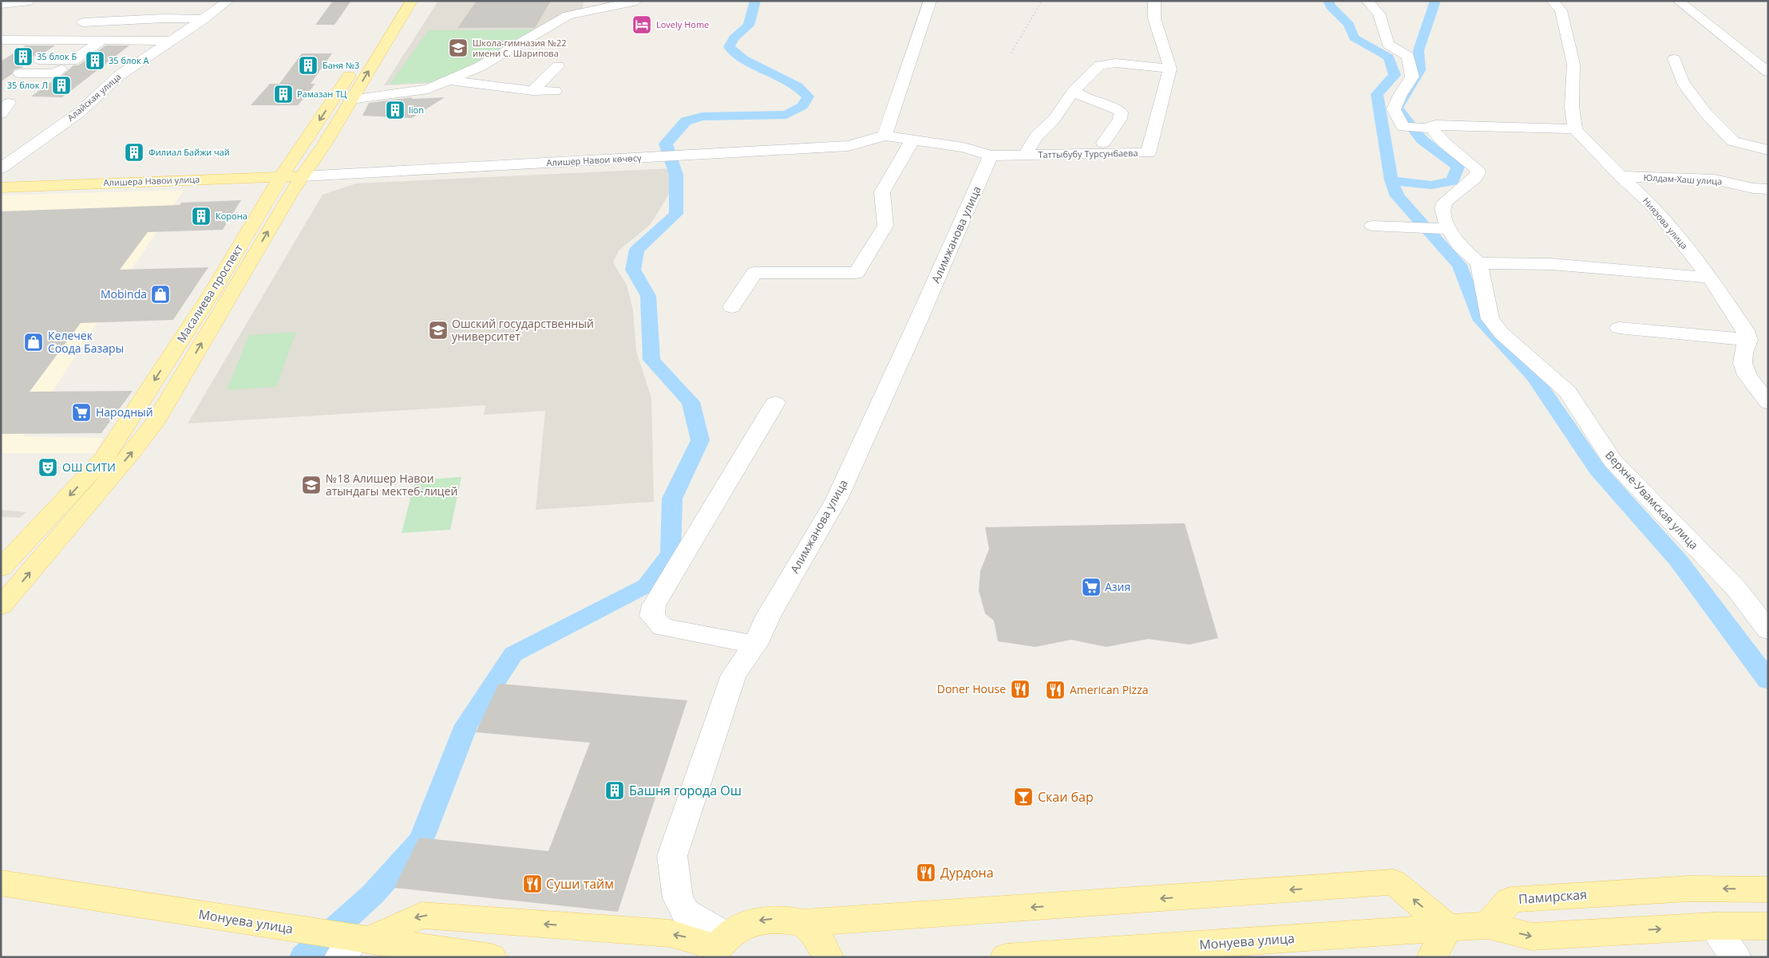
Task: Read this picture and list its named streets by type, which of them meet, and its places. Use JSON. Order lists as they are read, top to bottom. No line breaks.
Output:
{"streets":{"main road":["Алишера Навои улица","Масалиева проспект","Памирская","Монуева улица"],"street":["Алайская улица","Таттыбубу Турсунбаева","Алишер Навои көчөсү","Юлдам-Хаш улица","Ниязова улица","Алимжанова улица","Верхне-Увамская улица"]},"crossings":[["Таттыбубу Турсунбаева","Алимжанова улица"],["Алишер Навои көчөсү","Алишера Навои улица"],["Алишер Навои көчөсү","Масалиева проспект"],["Юлдам-Хаш улица","Ниязова улица"],["Алишера Навои улица","Масалиева проспект"],["Памирская","Монуева улица"]],"places":{"hotel":["Lovely Home"],"school or university":["Школа-гимназия №22 имени С. Шарипова","Ошский государственный университет","№18 Алишер Навои атындагы мектеб-лицей"],"building":["35 блок Б","35 блок А","Баня №3","35 блок Л","Рамазан ТЦ","lion","Филиал Байжи чай","Корона","Башня города Ош"],"shop":["Mobinda","Келечек Соода Базары"],"supermarket":["Народный","Азия"],"theatre":["ОШ СИТИ"],"restaurant":["Doner House","American Pizza","Дурдона","Суши тайм"],"bar":["Скаи бар"]}}
